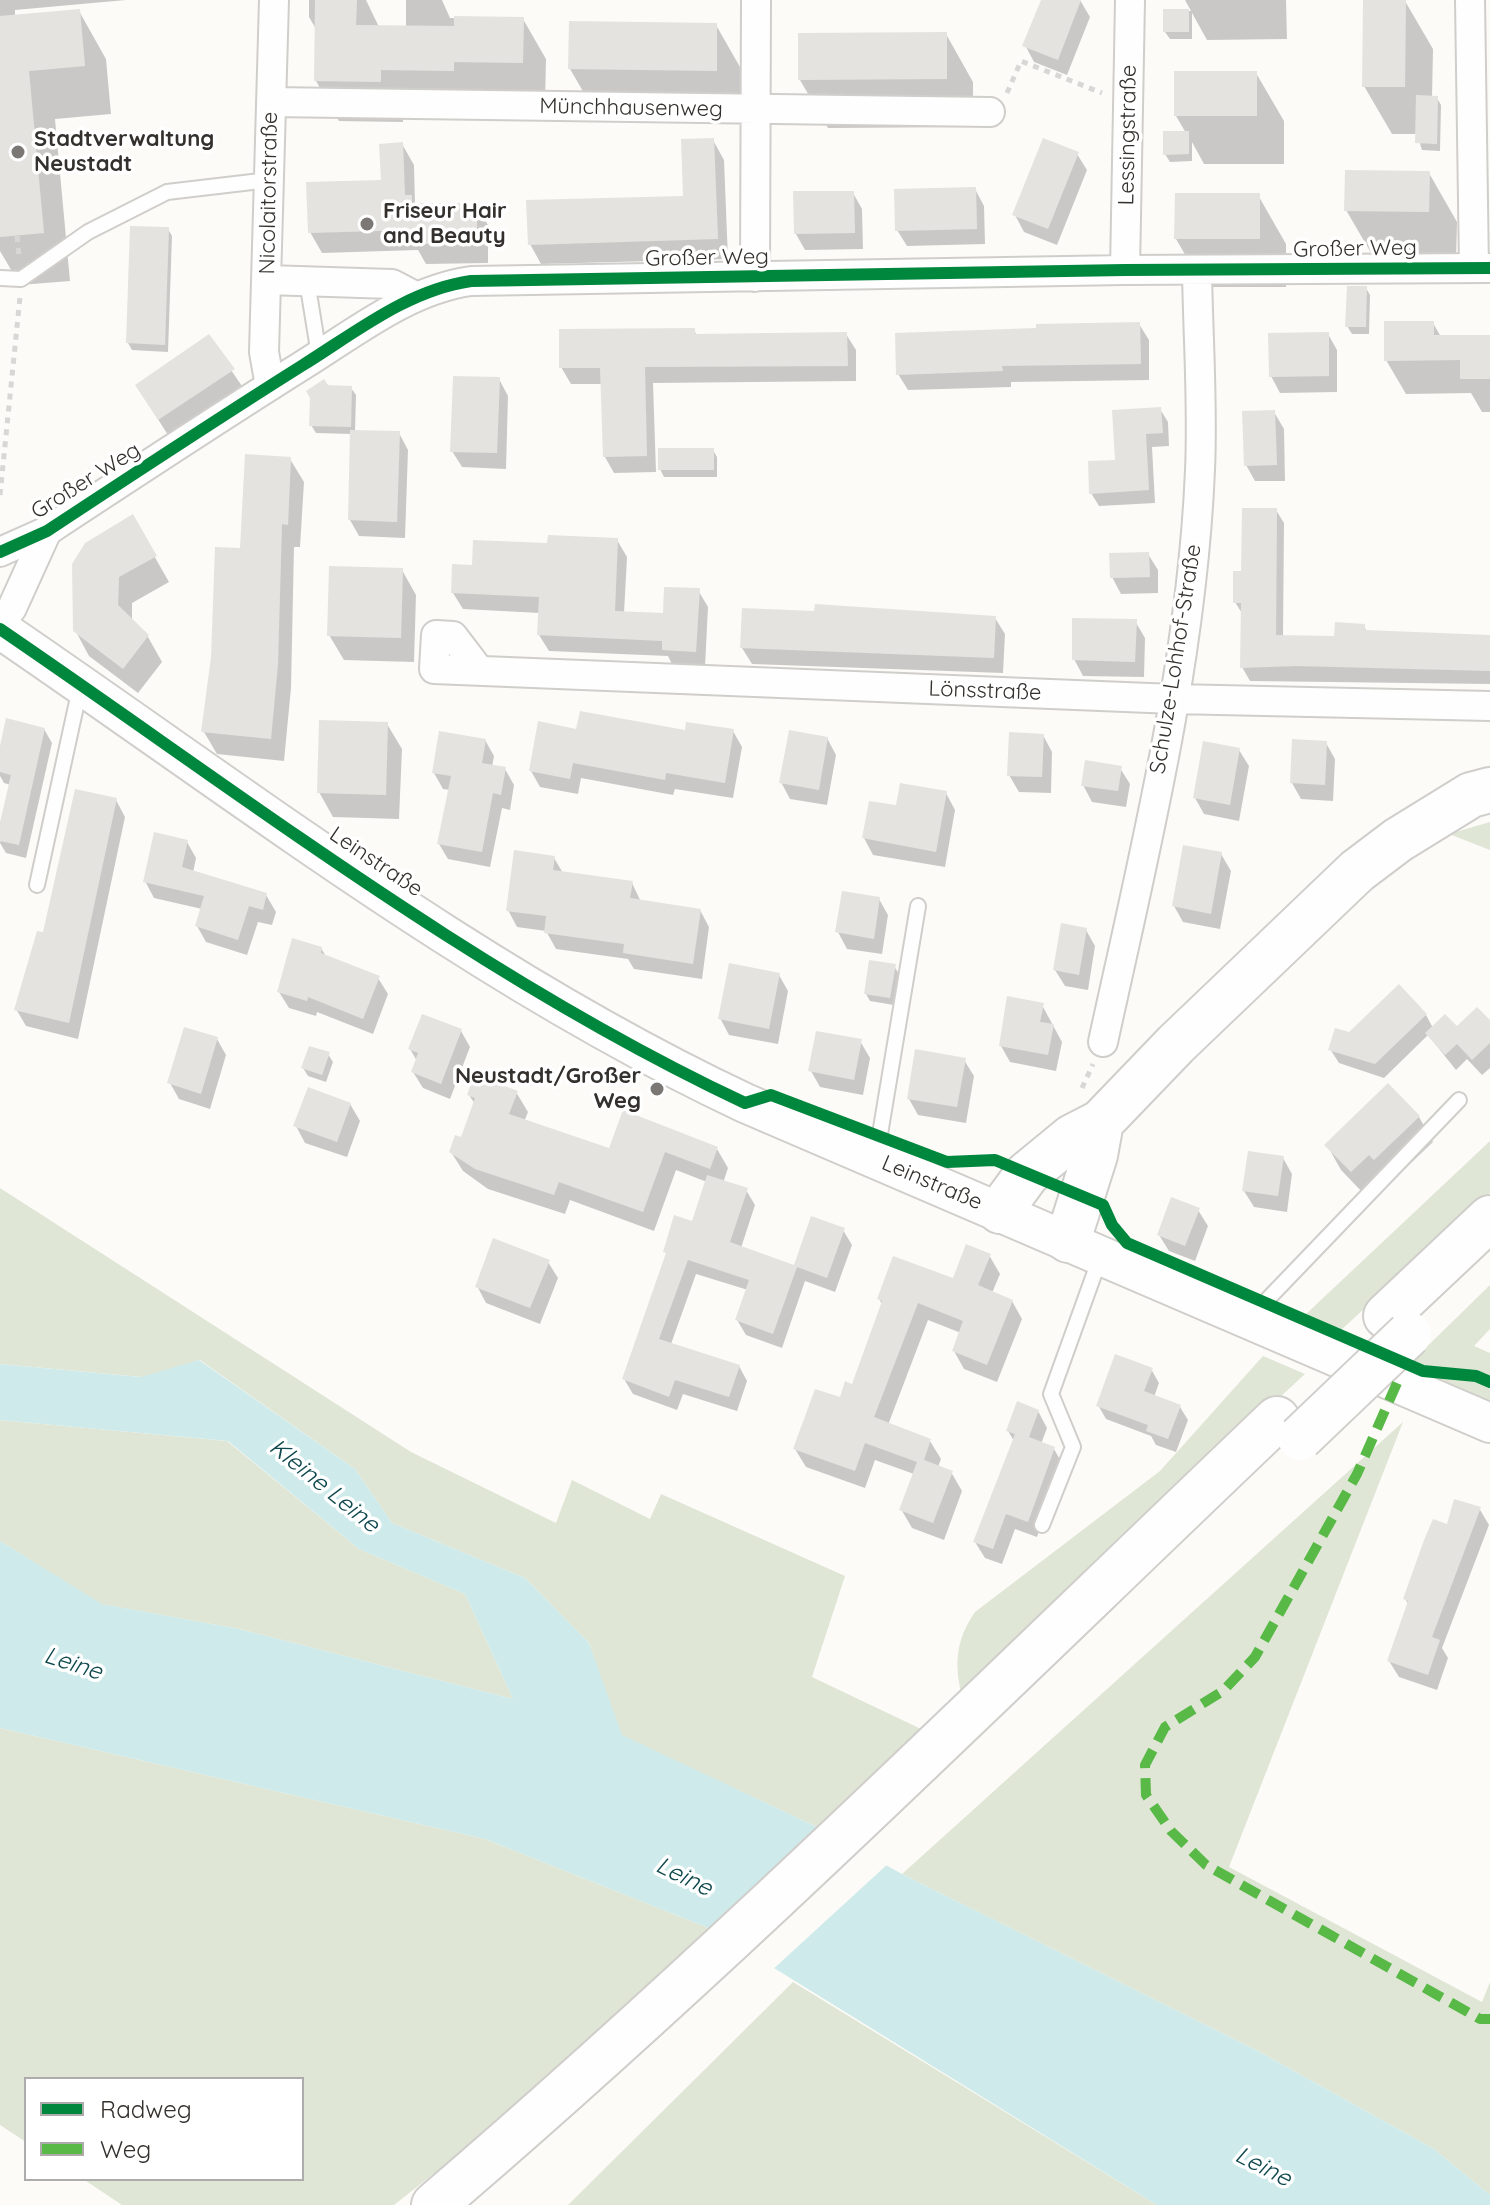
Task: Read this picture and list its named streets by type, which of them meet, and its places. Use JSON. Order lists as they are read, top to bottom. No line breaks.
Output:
{"streets":{"street":["Münchhausenweg","Lessingstraße","Nicolaitorstraße","Großer Weg","Schulze-Lohhof-Straße","Lönsstraße","Leinstraße"]},"crossings":[["Münchhausenweg","Nicolaitorstraße"],["Lessingstraße","Großer Weg"],["Nicolaitorstraße","Großer Weg"],["Großer Weg","Schulze-Lohhof-Straße"],["Großer Weg","Leinstraße"],["Schulze-Lohhof-Straße","Lönsstraße"]],"water":["Kleine Leine","Leine"],"places":["Stadtverwaltung Neustadt","Friseur Hair and Beauty","Neustadt/Großer Weg"],"legend":["Radweg","Weg"]}
